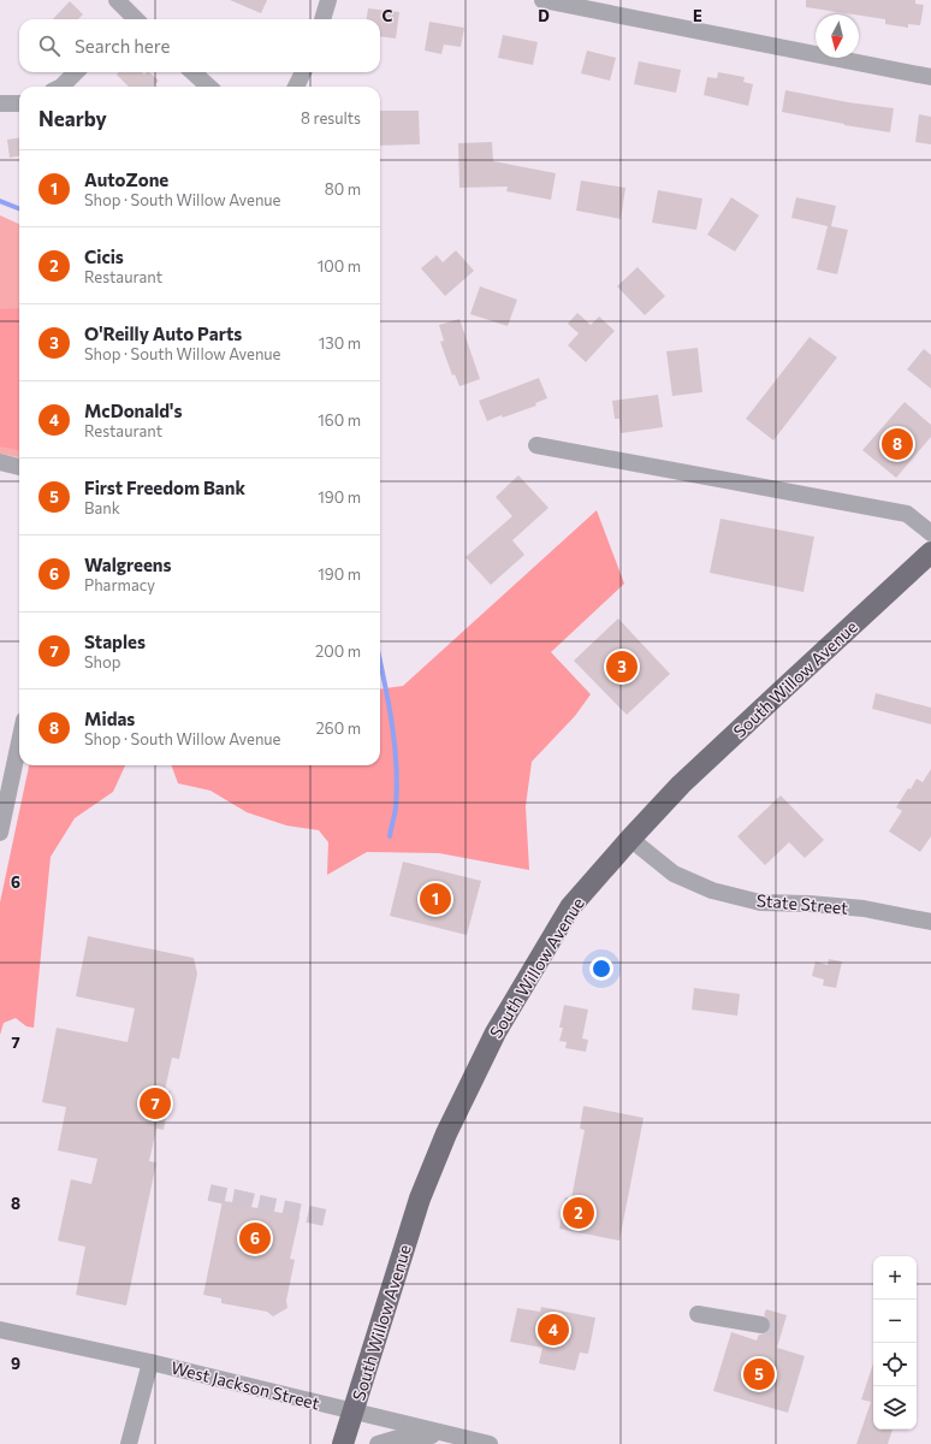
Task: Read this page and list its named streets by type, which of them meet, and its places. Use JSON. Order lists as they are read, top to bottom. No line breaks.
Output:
{"streets":{"main road":["South Willow Avenue"],"street":["State Street","West Jackson Street"]},"crossings":[["South Willow Avenue","State Street"],["South Willow Avenue","West Jackson Street"]],"north":"bottom","page":{"search":"Search here","heading":["Nearby","8 results"],"list":[{"mark":"1","name":"AutoZone","note":"Shop · South Willow Avenue","value":"80 m"},{"mark":"2","name":"Cicis","note":"Restaurant","value":"100 m"},{"mark":"3","name":"O'Reilly Auto Parts","note":"Shop · South Willow Avenue","value":"130 m"},{"mark":"4","name":"McDonald's","note":"Restaurant","value":"160 m"},{"mark":"5","name":"First Freedom Bank","note":"Bank","value":"190 m"},{"mark":"6","name":"Walgreens","note":"Pharmacy","value":"190 m"},{"mark":"7","name":"Staples","note":"Shop","value":"200 m"},{"mark":"8","name":"Midas","note":"Shop · South Willow Avenue","value":"260 m"}],"pins":["8","3","1","7","2","6","4","5"],"map_buttons":["+","−"]},"grid":{"columns":["C","D","E"],"rows":["6","7","8","9"]}}
